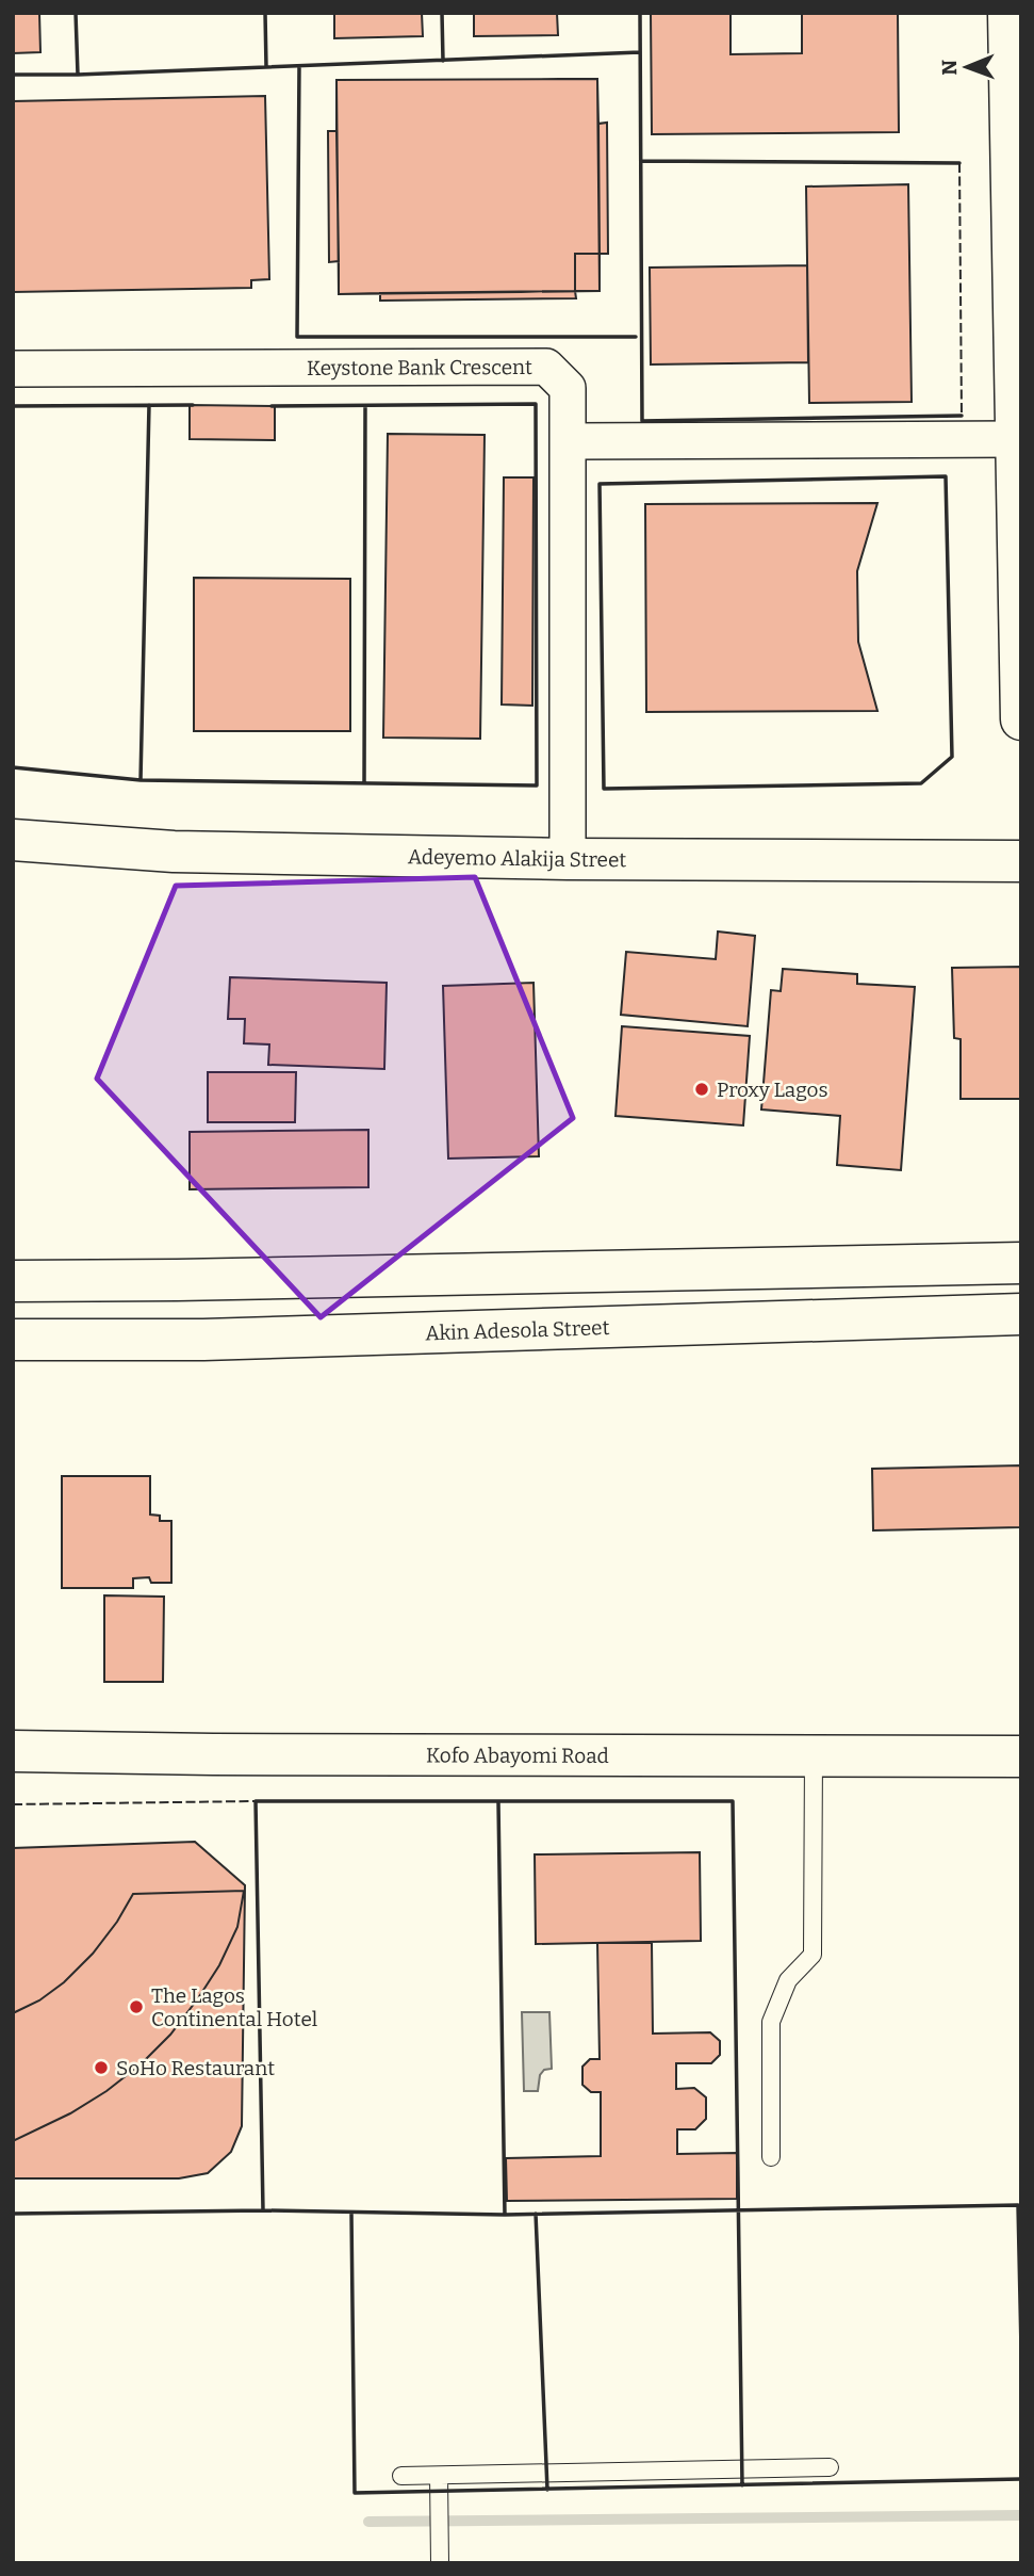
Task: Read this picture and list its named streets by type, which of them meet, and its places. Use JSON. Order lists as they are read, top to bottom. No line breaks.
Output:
{"streets":{"main road":["Adeyemo Alakija Street","Akin Adesola Street","Kofo Abayomi Road"],"street":["Keystone Bank Crescent"]},"crossings":[["Keystone Bank Crescent","Adeyemo Alakija Street"]],"places":["Proxy Lagos","The Lagos Continental Hotel","SoHo Restaurant"],"north":"left"}
